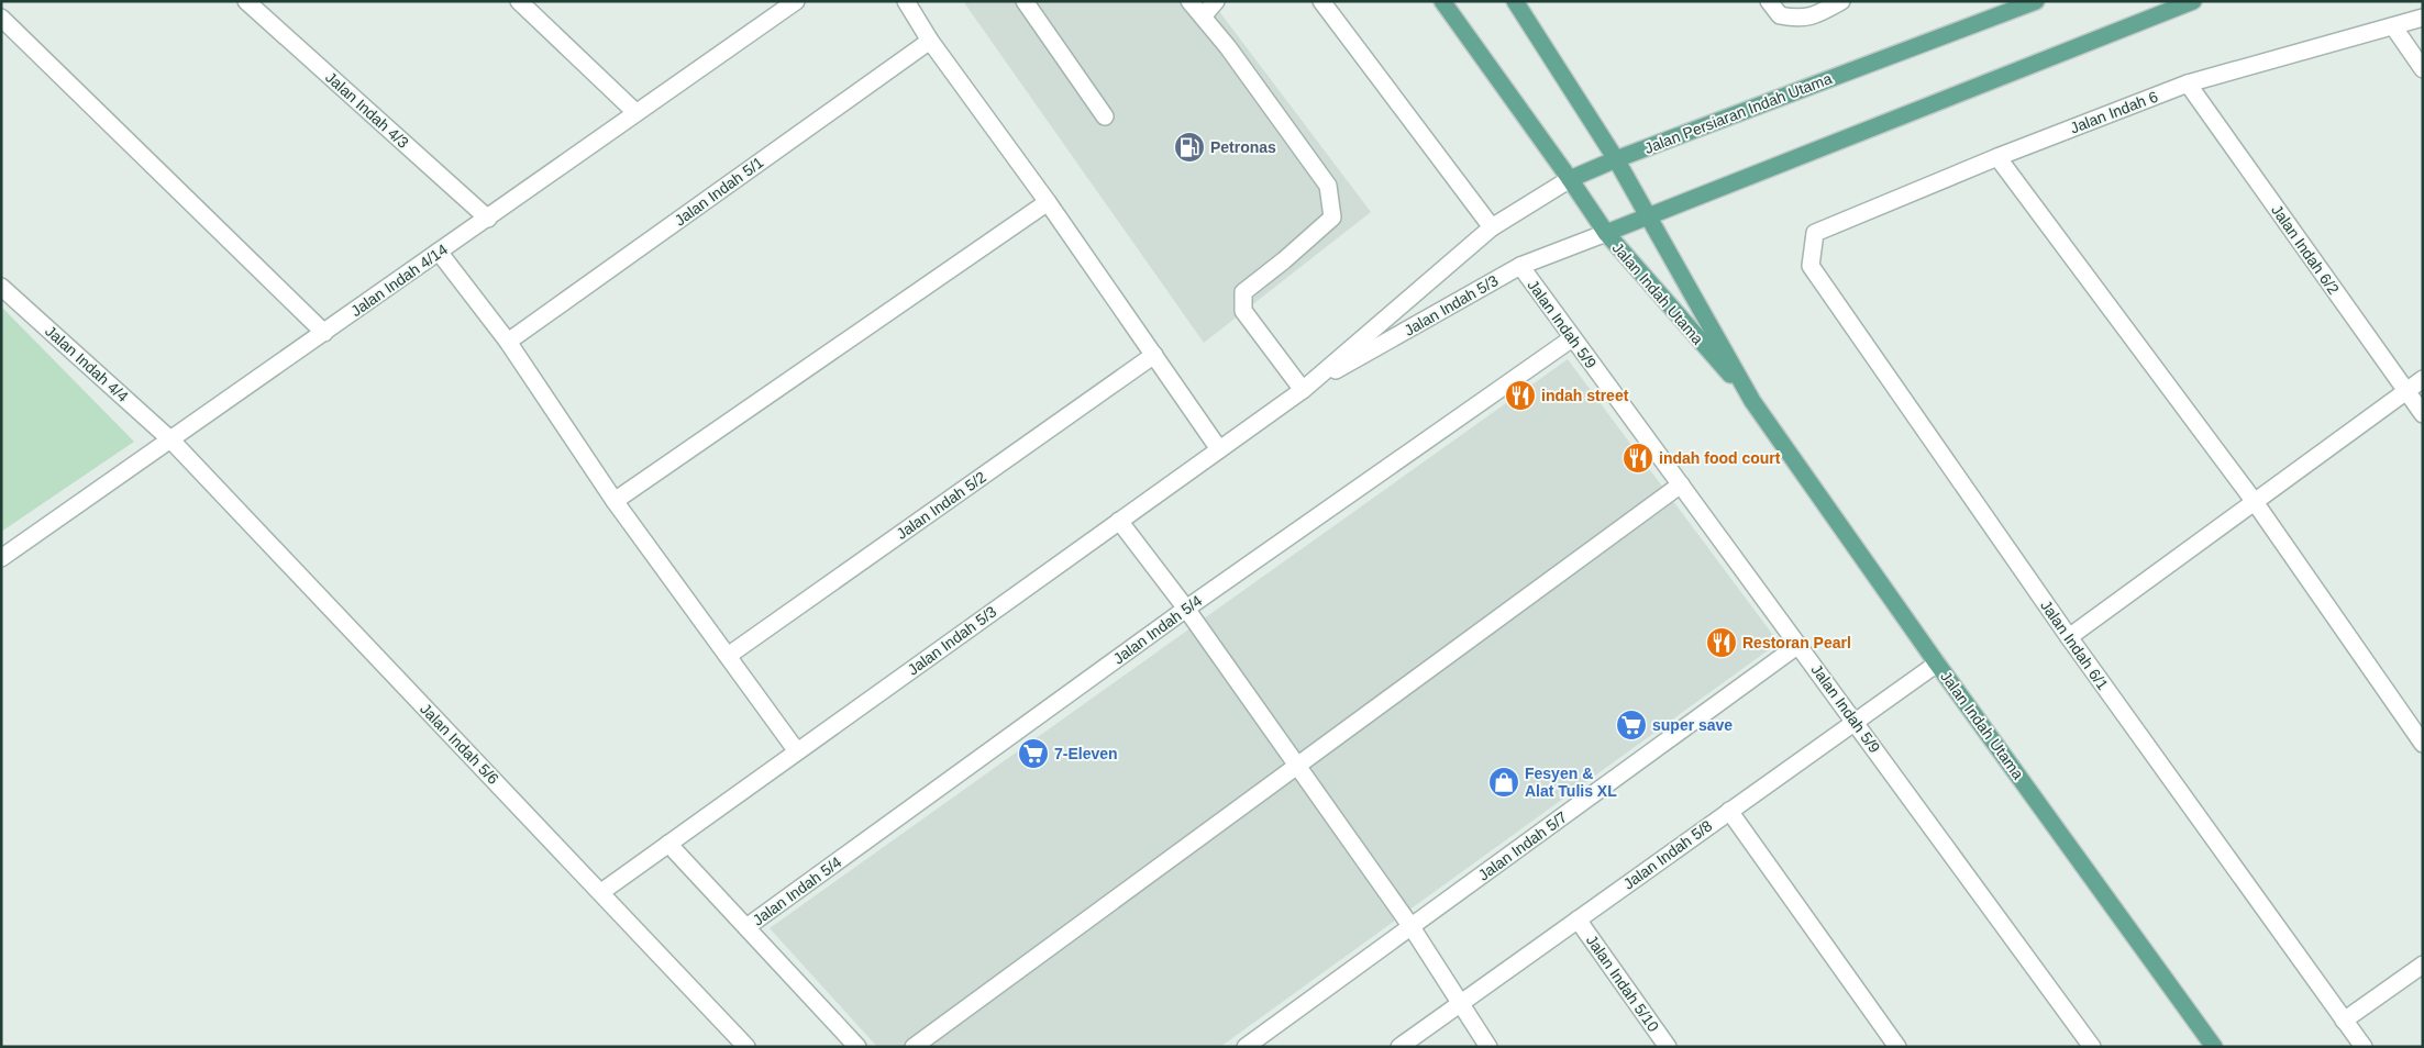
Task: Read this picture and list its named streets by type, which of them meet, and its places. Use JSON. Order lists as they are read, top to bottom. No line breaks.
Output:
{"streets":{"main road":["Jalan Persiaran Indah Utama","Jalan Indah Utama"],"street":["Jalan Indah 4/3","Jalan Indah 6","Jalan Indah 5/1","Jalan Indah 6/2","Jalan Indah 4/14","Jalan Indah 5/3","Jalan Indah 5/9","Jalan Indah 4/4","Jalan Indah 5/2","Jalan Indah 5/4","Jalan Indah 6/1","Jalan Indah 5/6","Jalan Indah 5/7","Jalan Indah 5/8","Jalan Indah 5/10"]},"crossings":[["Jalan Indah 4/3","Jalan Indah 4/14"],["Jalan Indah 6","Jalan Indah 6/2"],["Jalan Indah 6","Jalan Indah 6/1"],["Jalan Persiaran Indah Utama","Jalan Indah Utama"],["Jalan Persiaran Indah Utama","Jalan Indah 5/3"],["Jalan Indah 4/14","Jalan Indah 4/4"],["Jalan Indah 4/14","Jalan Indah 5/6"],["Jalan Indah Utama","Jalan Indah 5/3"],["Jalan Indah Utama","Jalan Indah 5/8"],["Jalan Indah 5/3","Jalan Indah 5/9"],["Jalan Indah 5/3","Jalan Indah 5/6"],["Jalan Indah 5/9","Jalan Indah 5/4"],["Jalan Indah 5/9","Jalan Indah 5/7"],["Jalan Indah 5/9","Jalan Indah 5/8"],["Jalan Indah 4/4","Jalan Indah 5/6"],["Jalan Indah 5/8","Jalan Indah 5/10"]],"places":{"fuel station":["Petronas"],"restaurant":["indah street","indah food court","Restoran Pearl"],"supermarket":["super save","7-Eleven"],"shop":["Fesyen & Alat Tulis XL"]}}
